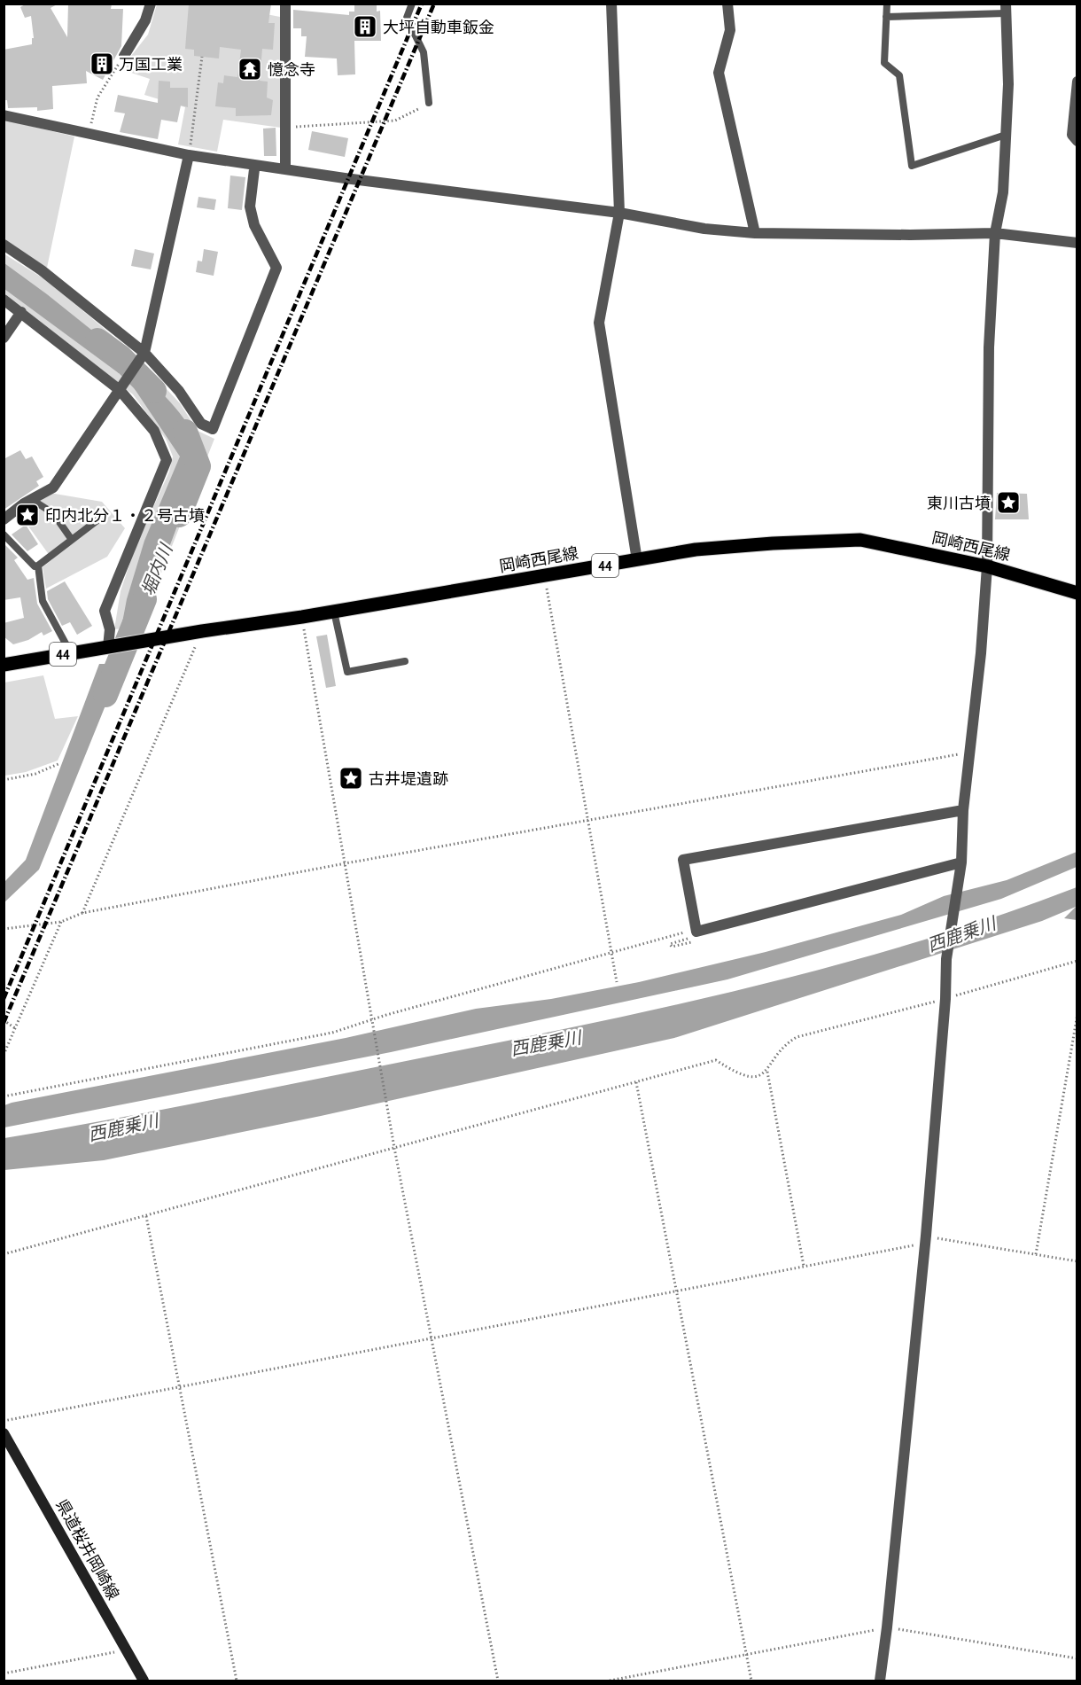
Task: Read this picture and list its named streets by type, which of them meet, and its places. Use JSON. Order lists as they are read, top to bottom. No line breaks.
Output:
{"streets":{"main road":["岡崎西尾線","44","県道桜井岡崎線"]},"water":["堀内川","西鹿乗川"],"places":{"building":["大坪自動車鈑金","万国工業"],"temple":["憶念寺"],"place":["東川古墳","印内北分１・２号古墳","古井堤遺跡"]}}
